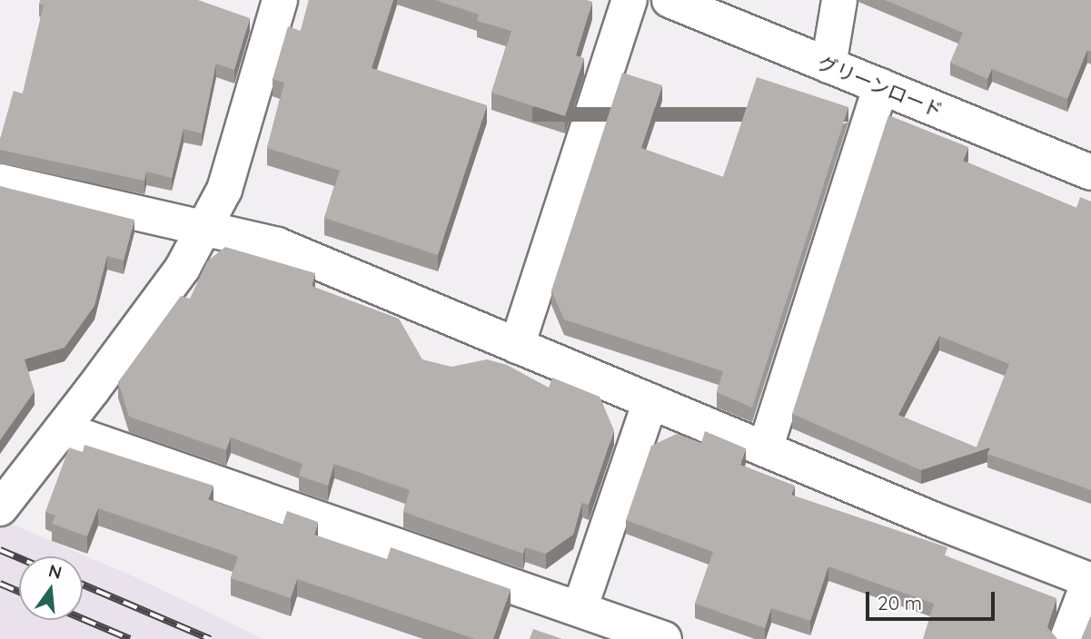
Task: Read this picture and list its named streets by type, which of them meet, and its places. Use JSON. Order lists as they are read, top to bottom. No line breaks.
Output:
{"streets":{"street":["グリーンロード"]},"scale_bar":"20 m","north":"top"}
